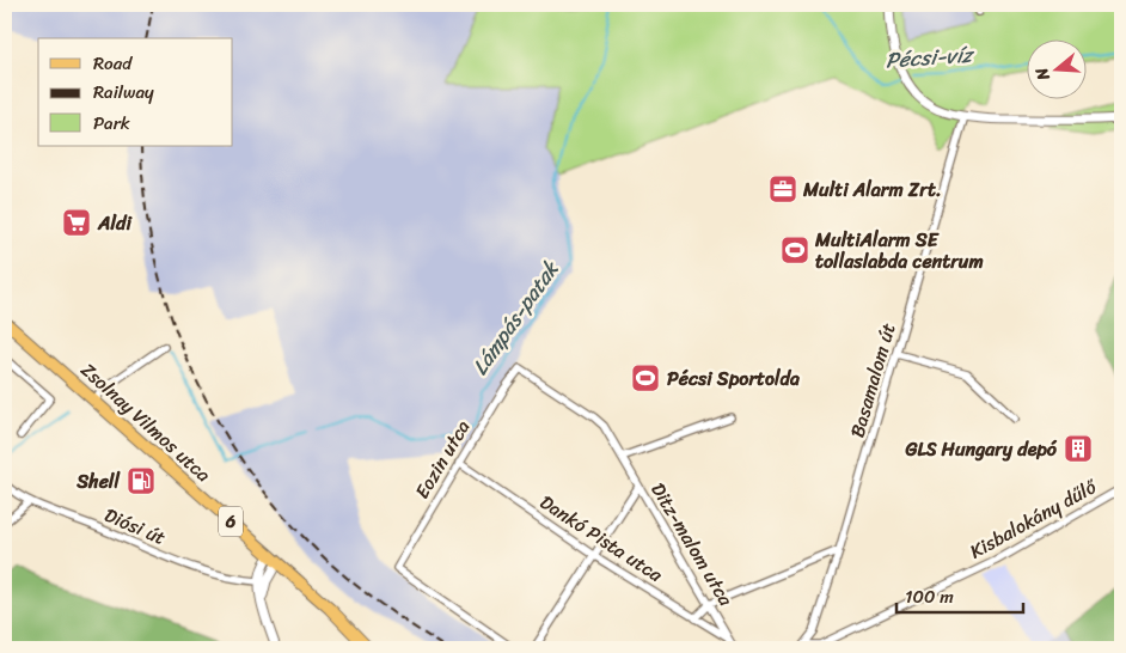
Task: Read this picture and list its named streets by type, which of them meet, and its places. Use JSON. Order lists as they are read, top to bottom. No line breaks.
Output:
{"streets":{"main road":["Zsolnay Vilmos utca","6"],"street":["Basamalom út","Eozin utca","Kisbalokány dűlő","Diósi út","Dankó Pista utca","Ditz-malom utca"]},"crossings":[["Basamalom út","Kisbalokány dűlő"],["Eozin utca","Dankó Pista utca"],["Eozin utca","Ditz-malom utca"],["Dankó Pista utca","Ditz-malom utca"]],"water":["Pécsi-víz","Lámpás-patak"],"places":{"office":["Multi Alarm Zrt."],"supermarket":["Aldi"],"sports":["MultiAlarm SE tollaslabda centrum","Pécsi Sportolda"],"building":["GLS Hungary depó"],"fuel station":["Shell"]},"legend":["Road","Railway","Park"],"scale_bar":"100 m","north":"left"}
